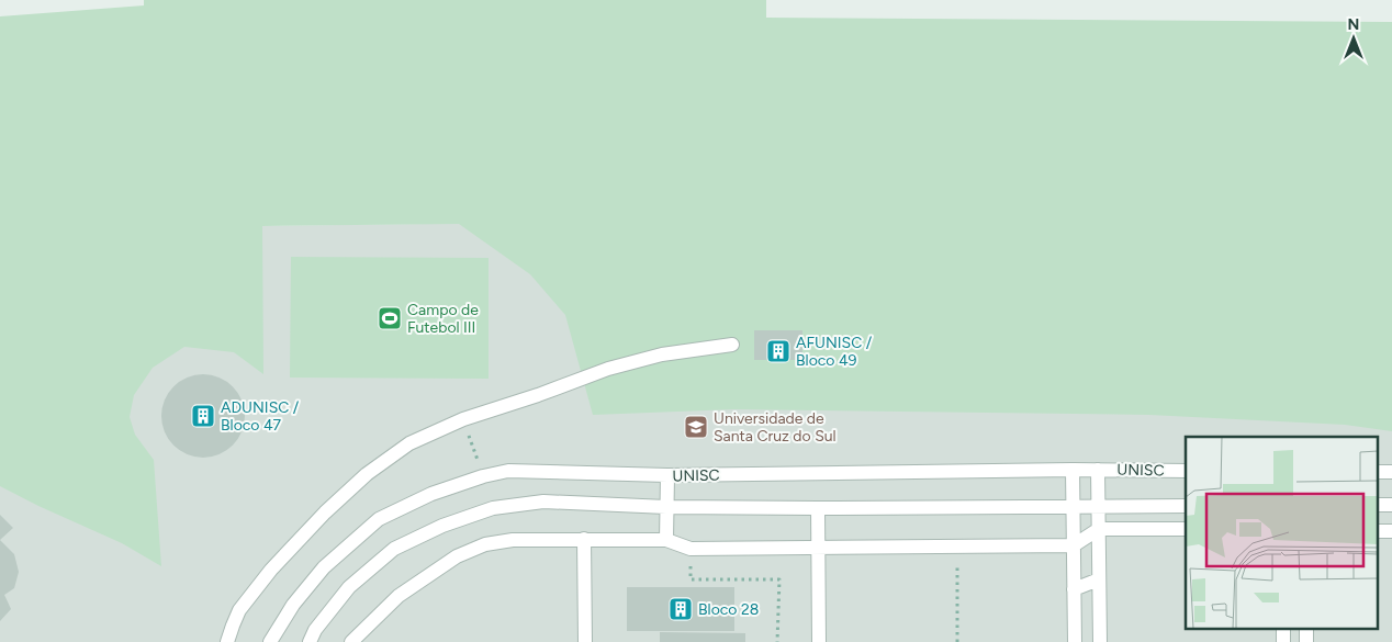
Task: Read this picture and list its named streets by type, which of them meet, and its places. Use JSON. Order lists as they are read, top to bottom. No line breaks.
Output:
{"streets":{"lane":["UNISC"]},"places":{"sports":["Campo de Futebol III"],"building":["AFUNISC / Bloco 49","ADUNISC / Bloco 47","Bloco 28"],"school or university":["Universidade de Santa Cruz do Sul"]},"north":"top"}
